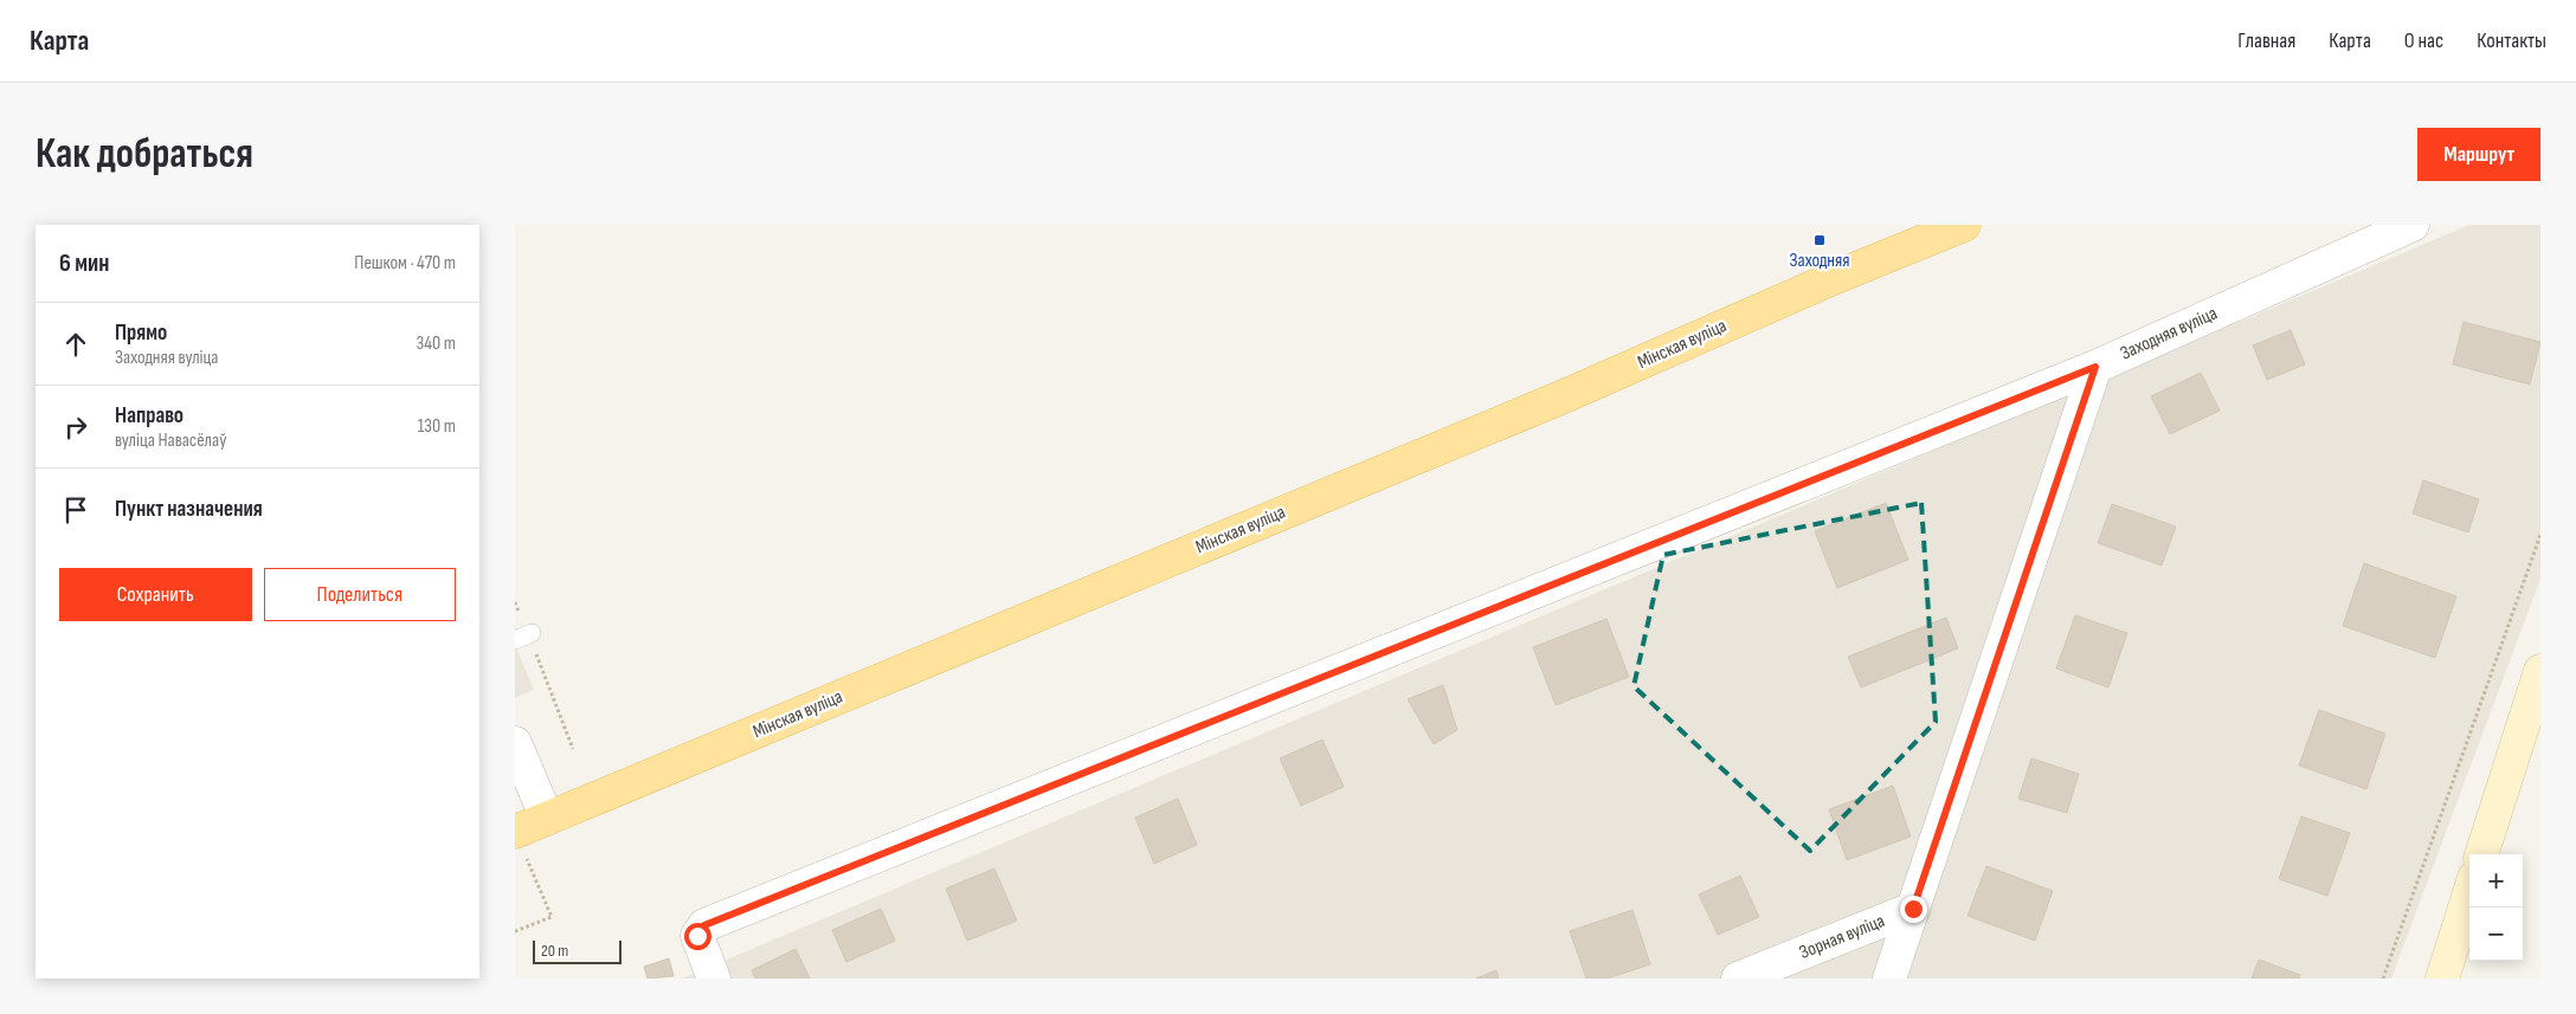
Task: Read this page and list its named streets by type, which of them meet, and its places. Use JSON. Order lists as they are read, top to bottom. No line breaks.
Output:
{"streets":{"main road":["Мінская вуліца"],"street":["Заходняя вуліца","Зорная вуліца"]},"places":{"transit":["Заходняя"]},"scale_bar":"20 m","page":{"header":"Карта","nav":["Главная","Карта","О нас","Контакты"],"buttons":["Маршрут",["Сохранить","Поделиться"]],"title":"Как добраться","heading":["6 мин","Пешком · 470 m"],"list":[["Прямо","Заходняя вуліца","340 m"],["Направо","вуліца Навасёлаў","130 m"],"Пункт назначения"],"map_buttons":["+","−"],"scale":"20 m"}}
